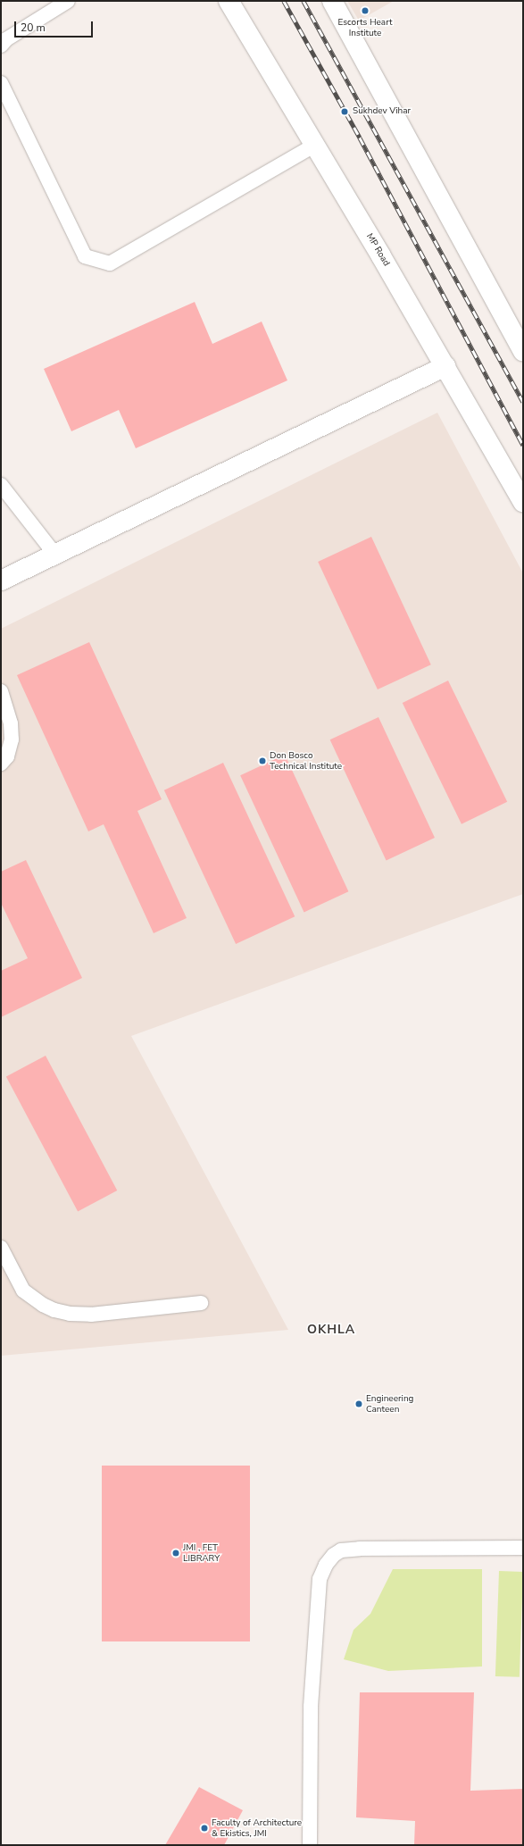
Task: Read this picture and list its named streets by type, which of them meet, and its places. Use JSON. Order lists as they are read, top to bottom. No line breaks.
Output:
{"streets":{"main road":["MP Road"]},"districts":["OKHLA"],"places":["Escorts Heart Institute","Sukhdev Vihar","Don Bosco Technical Institute","Engineering Canteen","JMI , FET LIBRARY","Faculty of Architecture & Ekistics, JMI"],"scale_bar":"20 m"}
